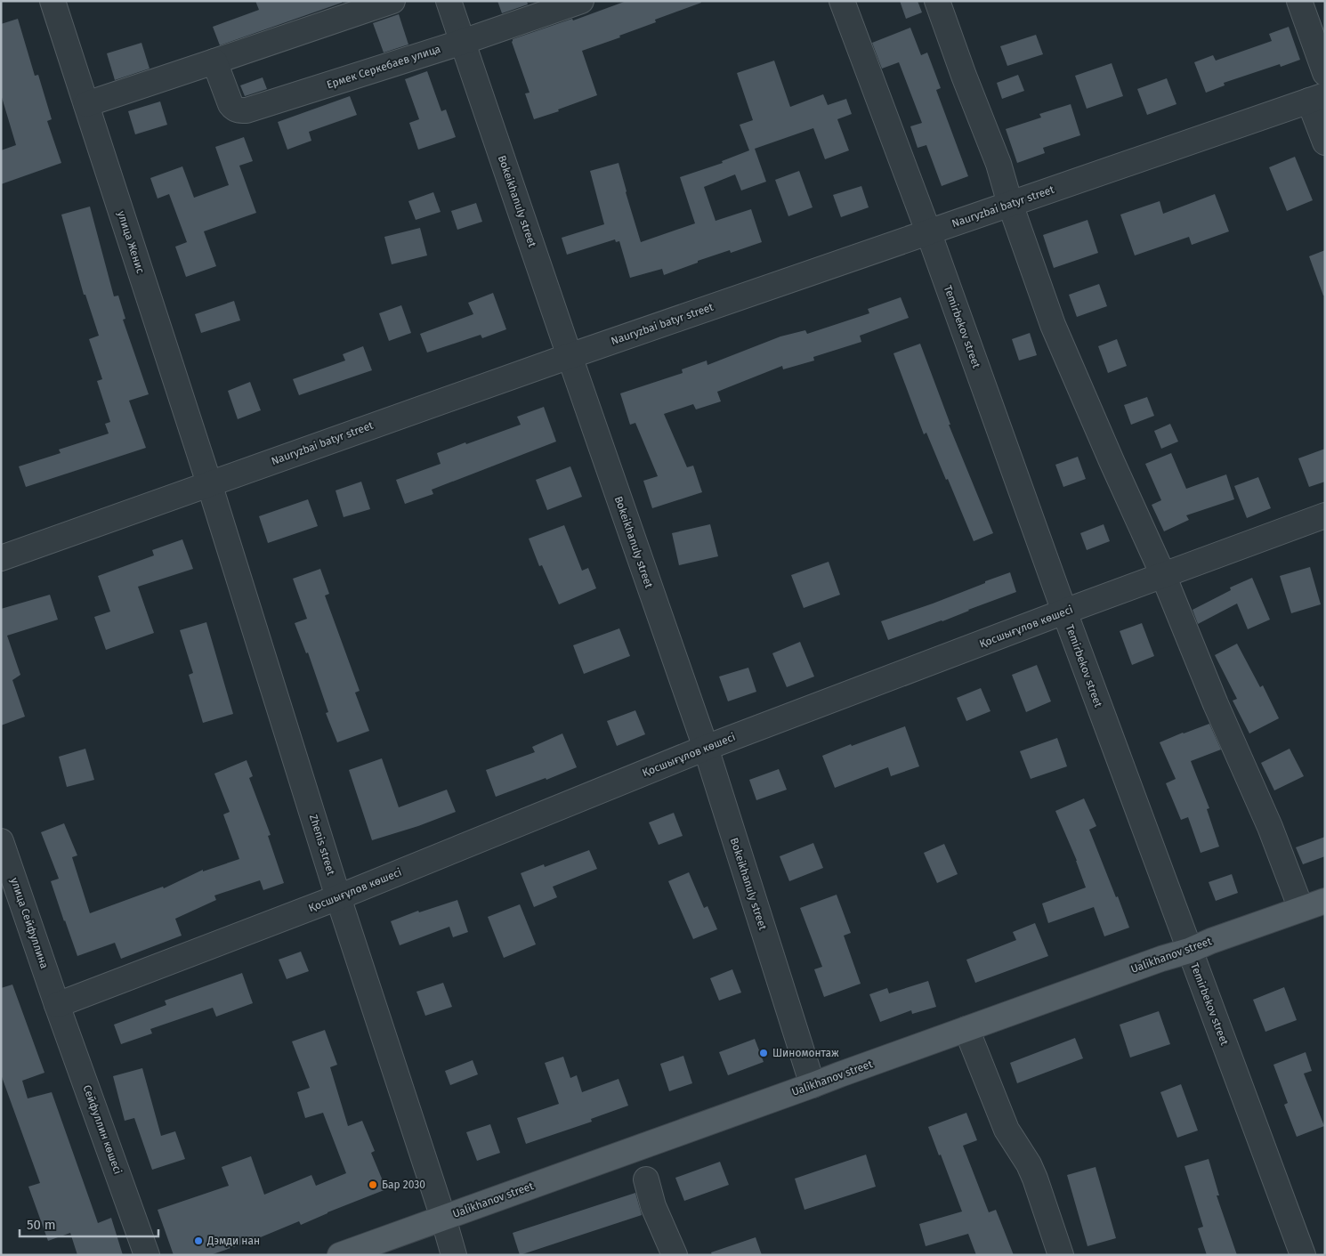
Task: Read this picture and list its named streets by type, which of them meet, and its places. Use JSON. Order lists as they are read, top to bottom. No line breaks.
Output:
{"streets":{"main road":["Ualikhanov street"],"street":["Ермек Серкебаев улица","Bokeikhanuly street","Nauryzbai batyr street","улица Женис","Temirbekov street","Қосшығұлов көшесі","Zhenis street","улица Сейфуллина","Сейфуллин көшесі"]},"crossings":[["Ермек Серкебаев улица","Bokeikhanuly street"],["Bokeikhanuly street","Nauryzbai batyr street"],["Bokeikhanuly street","Қосшығұлов көшесі"],["Bokeikhanuly street","Ualikhanov street"],["Nauryzbai batyr street","улица Женис"],["Nauryzbai batyr street","Temirbekov street"],["Nauryzbai batyr street","Zhenis street"],["улица Женис","Zhenis street"],["Temirbekov street","Қосшығұлов көшесі"],["Temirbekov street","Ualikhanov street"],["Қосшығұлов көшесі","Zhenis street"],["Қосшығұлов көшесі","улица Сейфуллина"],["Қосшығұлов көшесі","Сейфуллин көшесі"],["Zhenis street","Ualikhanov street"],["улица Сейфуллина","Сейфуллин көшесі"]],"places":["Шиномонтаж","Бар 2030","Дэмди нан"],"scale_bar":"50 m"}
